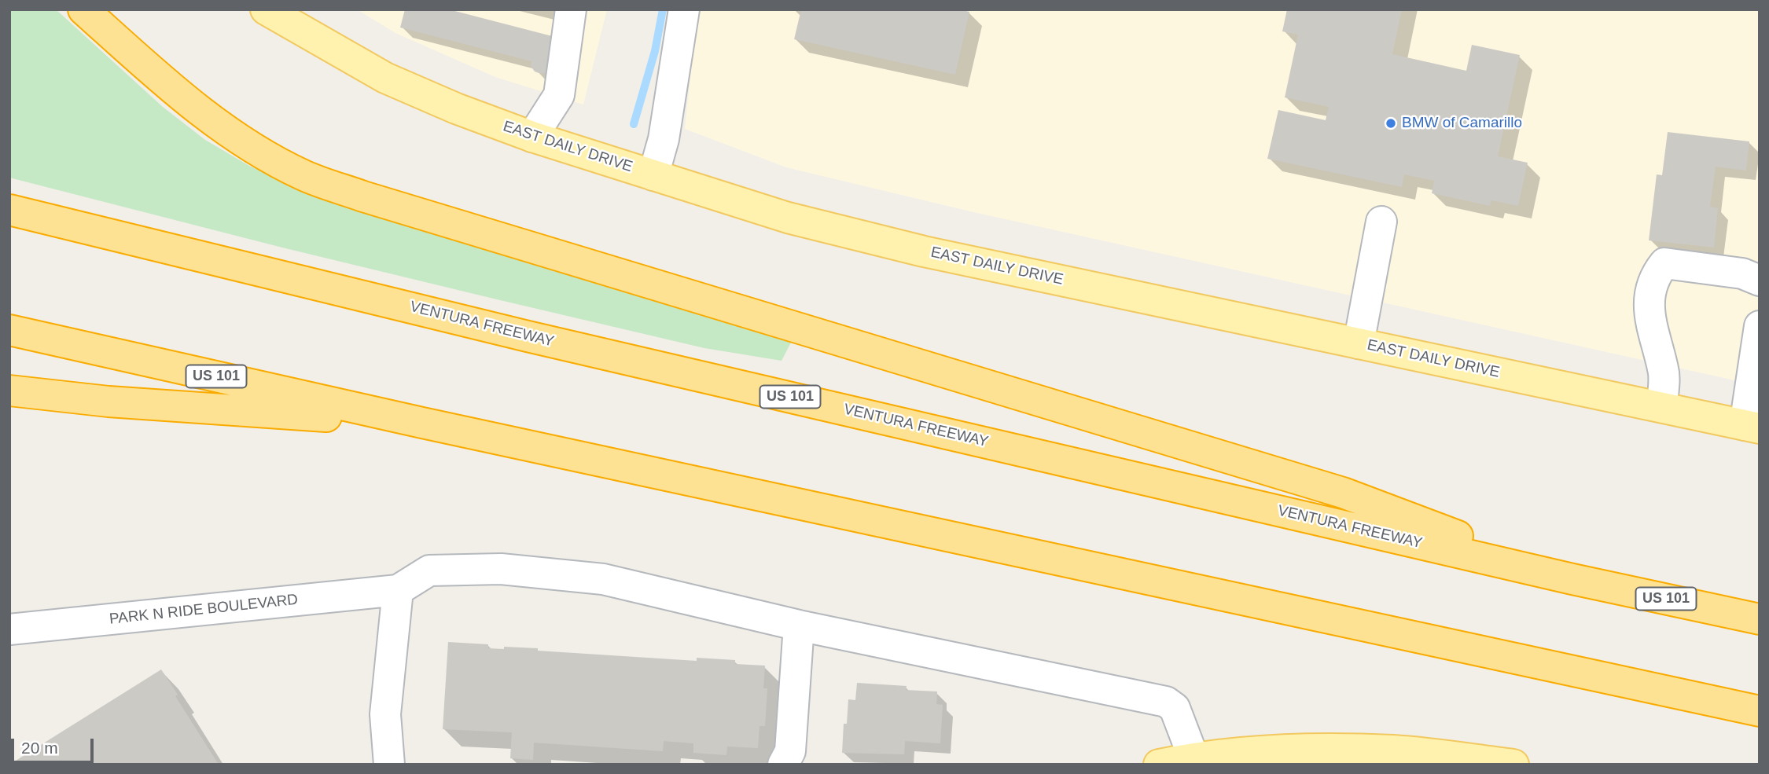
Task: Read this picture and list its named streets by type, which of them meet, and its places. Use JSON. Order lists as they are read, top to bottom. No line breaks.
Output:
{"streets":{"highway":["VENTURA FREEWAY","US 101"],"main road":["EAST DAILY DRIVE"],"street":["PARK N RIDE BOULEVARD"]},"places":["BMW of Camarillo"],"scale_bar":"20 m"}
